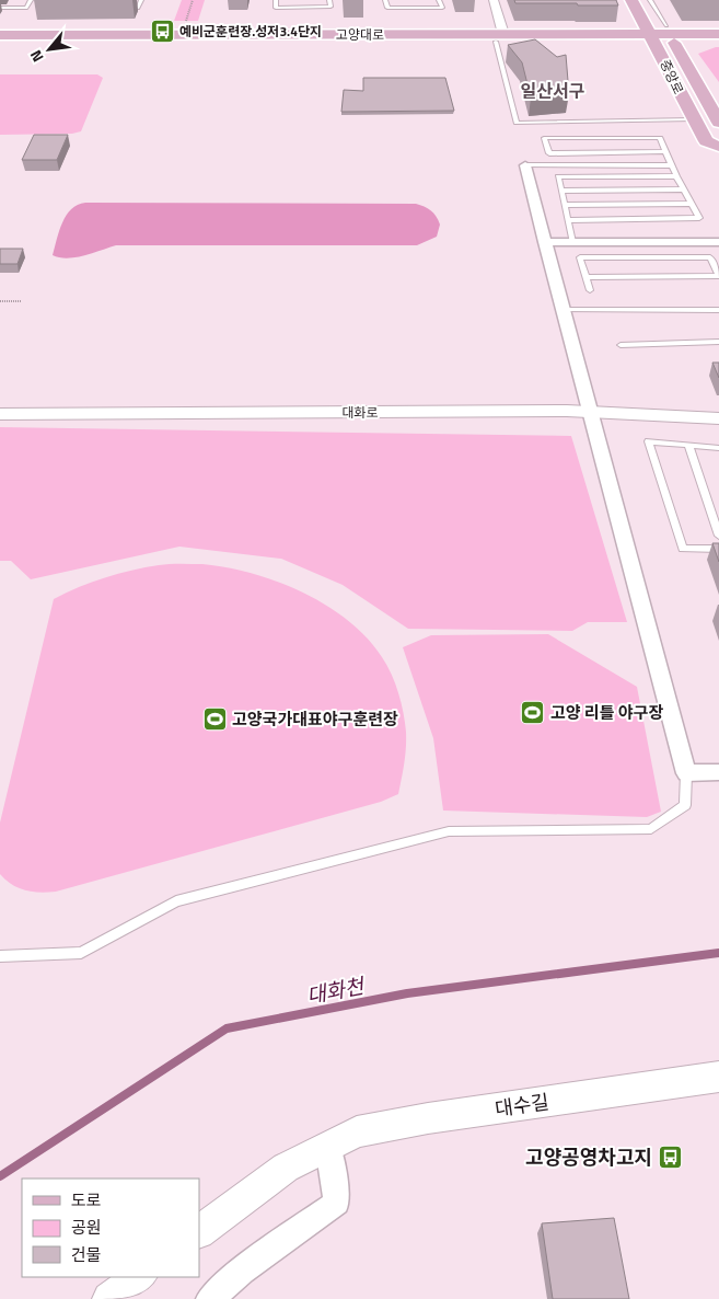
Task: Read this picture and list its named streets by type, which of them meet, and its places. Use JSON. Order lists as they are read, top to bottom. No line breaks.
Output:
{"streets":{"main road":["고양대로","중앙로"],"street":["대화로","대수길"]},"crossings":[["고양대로","중앙로"]],"districts":["일산서구"],"water":["대화천"],"places":{"bus stop":["예비군훈련장.성저3.4단지","고양공영차고지"],"sports":["고양 리틀 야구장","고양국가대표야구훈련장"]},"legend":["도로","공원","건물"],"north":"bottom left"}
